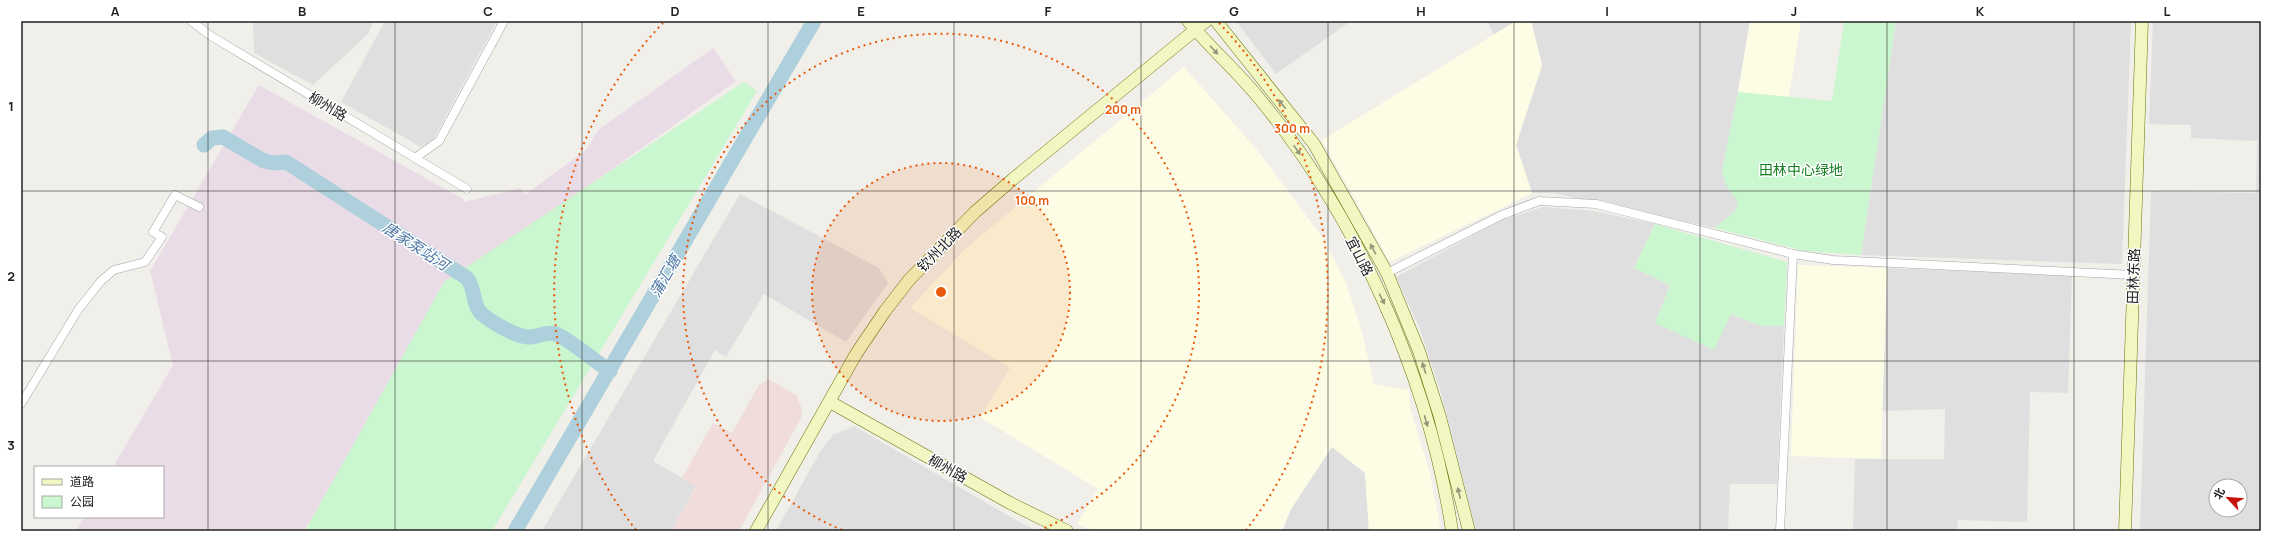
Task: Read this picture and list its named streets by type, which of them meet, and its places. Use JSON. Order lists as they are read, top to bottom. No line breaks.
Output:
{"streets":{"street":["柳州路","钦州北路","宜山路","田林东路"]},"crossings":[["柳州路","钦州北路"],["钦州北路","宜山路"]],"water":["唐家泵站河","蒲汇塘"],"parks":["田林中心绿地"],"legend":["道路","公园"],"north":"top left","grid":{"columns":["A","B","C","D","E","F","G","H","I","J","K","L"],"rows":["1","2","3"]},"rings":["200 m","300 m","100 m"]}
